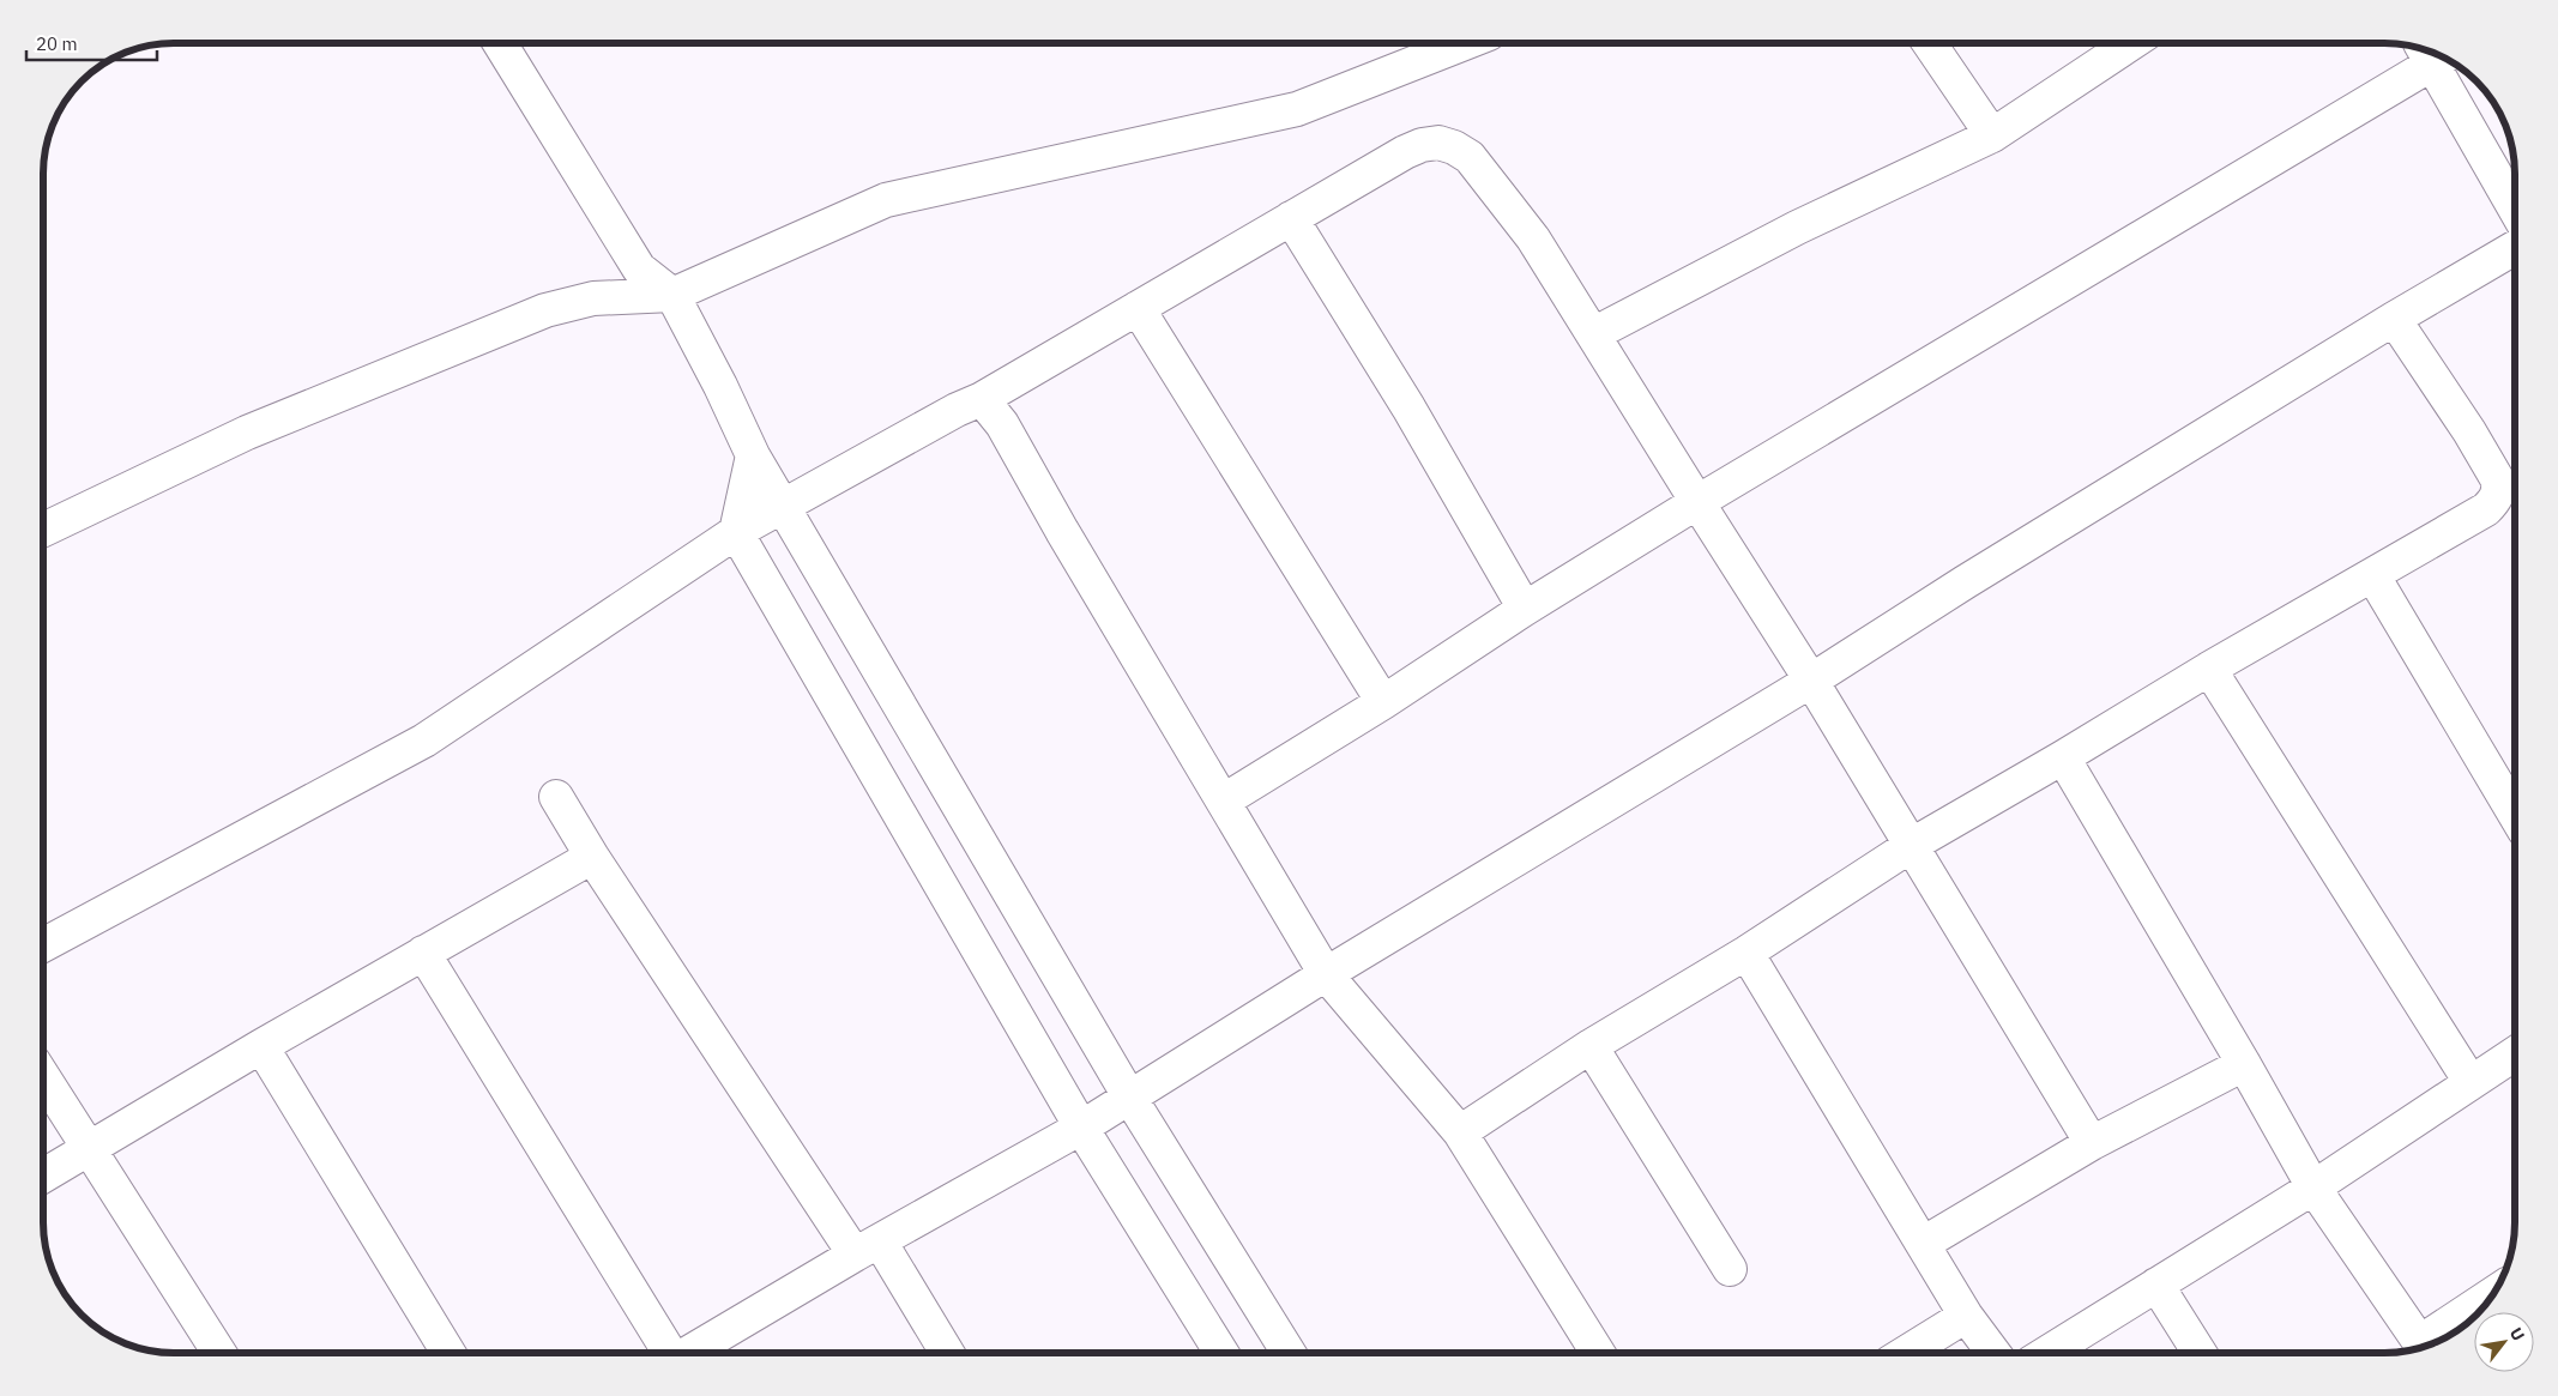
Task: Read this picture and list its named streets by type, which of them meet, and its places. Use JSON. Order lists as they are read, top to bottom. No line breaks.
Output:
{"scale_bar":"20 m","north":"top right"}
